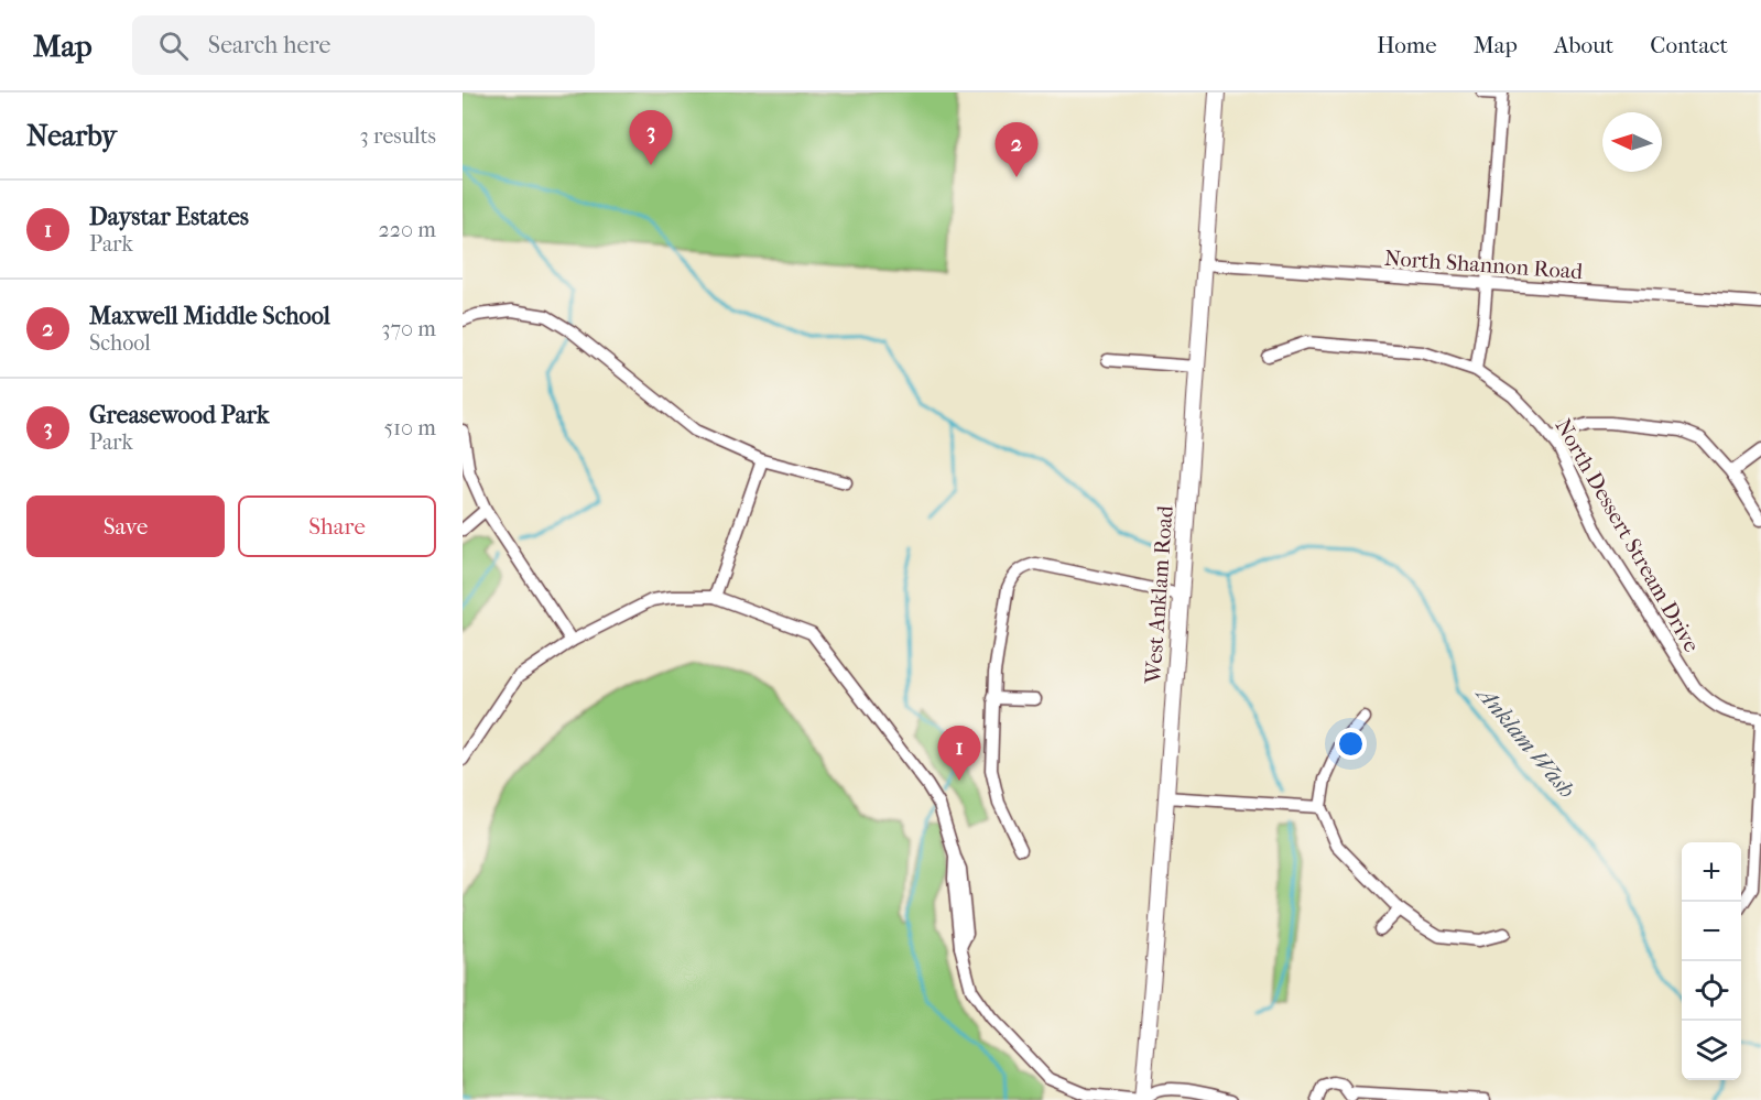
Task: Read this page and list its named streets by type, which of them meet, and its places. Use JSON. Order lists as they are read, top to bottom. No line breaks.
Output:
{"streets":{"main road":["West Anklam Road"],"street":["North Shannon Road","North Dessert Stream Drive"]},"crossings":[["North Shannon Road","West Anklam Road"]],"water":["Anklam Wash"],"north":"left","page":{"header":"Map","search":"Search here","nav":["Home","Map","About","Contact"],"heading":["Nearby","3 results"],"pins":["3","2","1"],"list":[{"mark":"1","name":"Daystar Estates","note":"Park","value":"220 m"},{"mark":"2","name":"Maxwell Middle School","note":"School","value":"370 m"},{"mark":"3","name":"Greasewood Park","note":"Park","value":"510 m"}],"buttons":["Save","Share"],"map_buttons":["+","−"]}}
